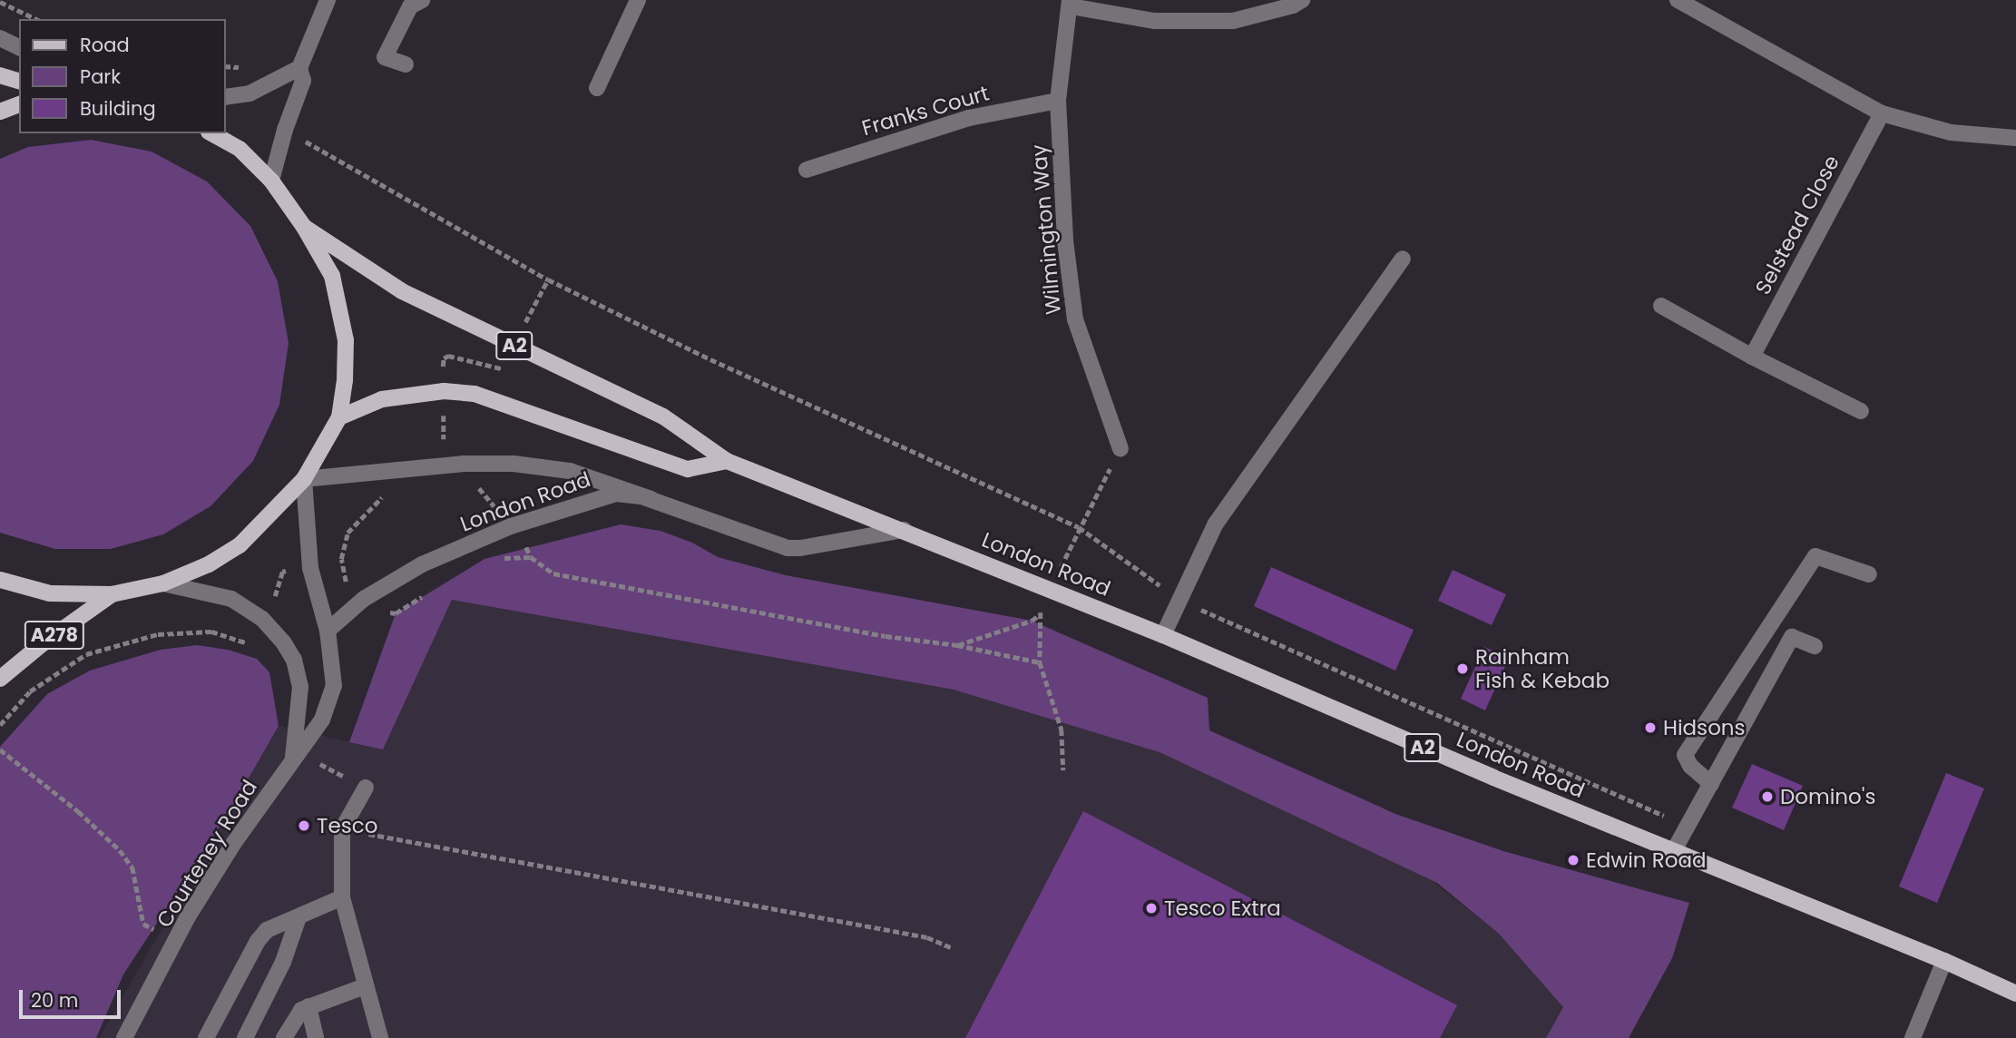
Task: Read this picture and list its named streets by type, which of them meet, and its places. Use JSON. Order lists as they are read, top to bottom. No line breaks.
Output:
{"streets":{"main road":["A2","London Road","A278"],"street":["Franks Court","Selstead Close","Wilmington Way","Courteney Road"]},"crossings":[["Franks Court","Wilmington Way"],["London Road","Courteney Road"]],"places":["Rainham Fish & Kebab","Hidsons","Domino's","Tesco","Edwin Road","Tesco Extra"],"legend":["Road","Park","Building"],"scale_bar":"20 m"}
